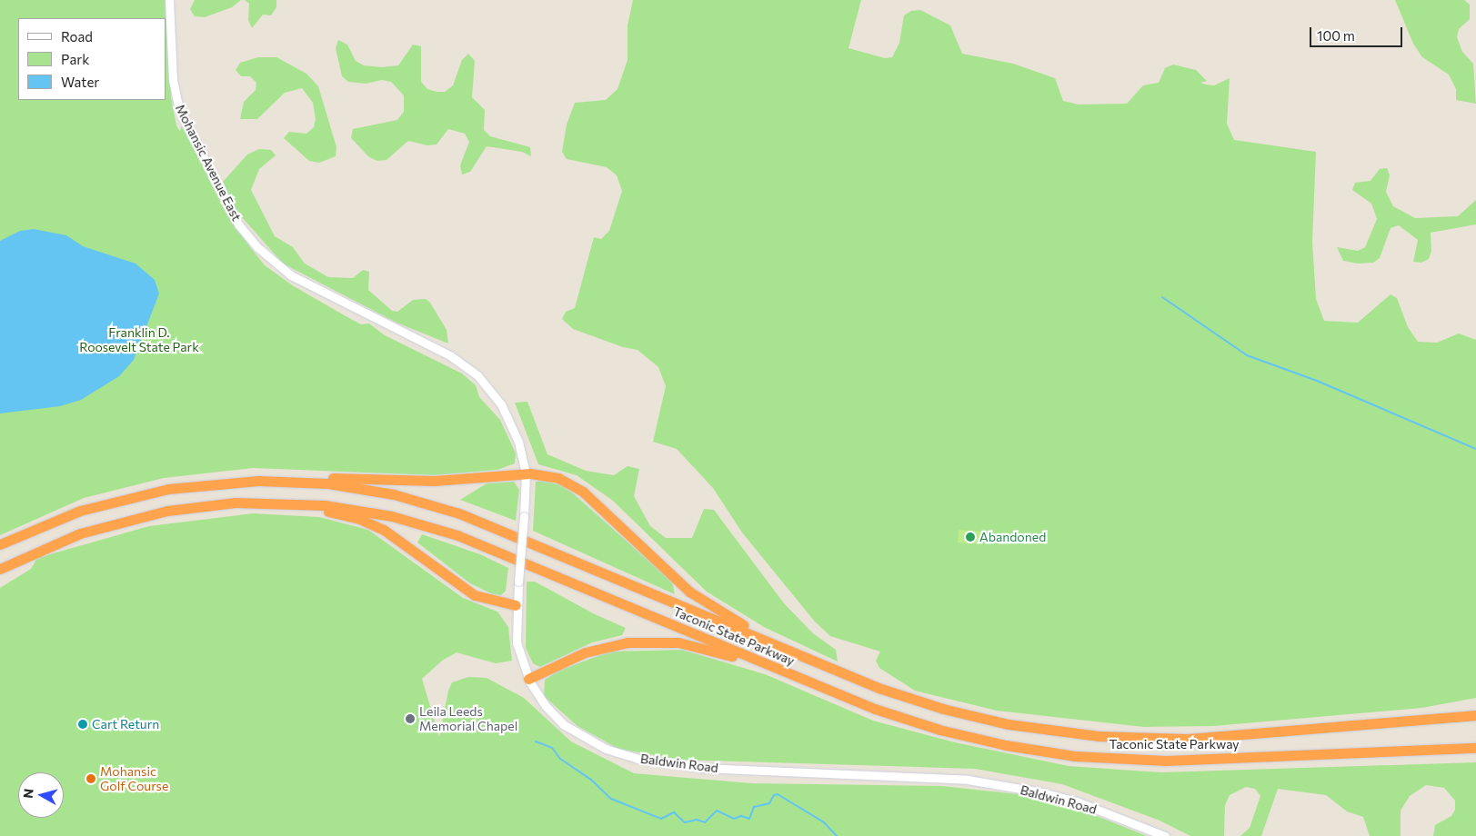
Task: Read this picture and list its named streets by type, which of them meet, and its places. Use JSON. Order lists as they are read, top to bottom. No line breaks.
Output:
{"streets":{"highway":["Taconic State Parkway"],"street":["Mohansic Avenue East","Baldwin Road"]},"crossings":[["Mohansic Avenue East","Baldwin Road"]],"parks":["Franklin D. Roosevelt State Park"],"places":["Abandoned","Leila Leeds Memorial Chapel","Cart Return","Mohansic Golf Course"],"legend":["Road","Park","Water"],"scale_bar":"100 m","north":"left"}
